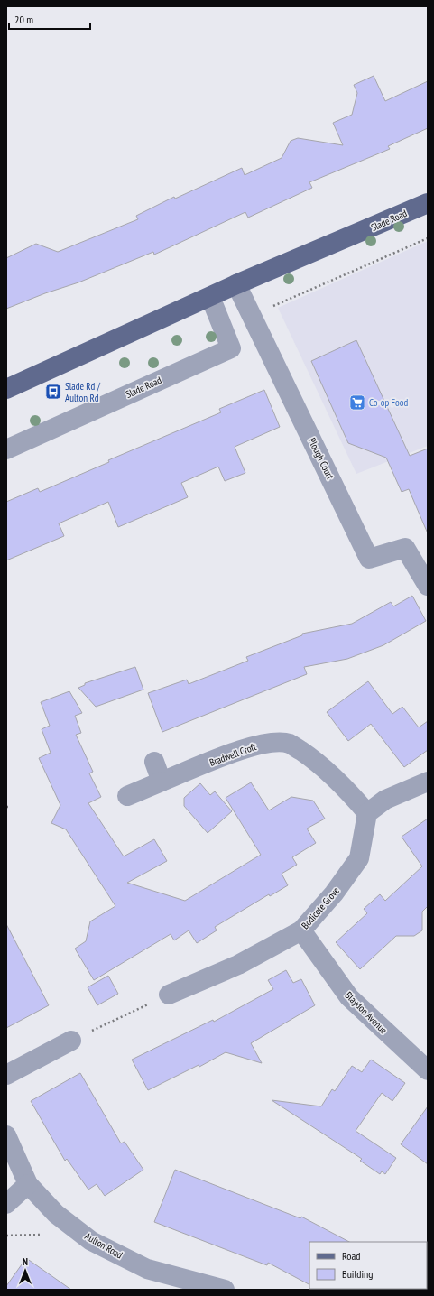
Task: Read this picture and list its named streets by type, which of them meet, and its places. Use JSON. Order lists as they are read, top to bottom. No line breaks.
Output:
{"streets":{"main road":["Slade Road"],"street":["Plough Court","Bradwell Croft","Bodicote Grove","Blaydon Avenue","Aulton Road"]},"crossings":[["Slade Road","Plough Court"],["Bradwell Croft","Bodicote Grove"],["Bodicote Grove","Blaydon Avenue"]],"places":{"bus stop":["Slade Rd / Aulton Rd"],"supermarket":["Co-op Food"]},"legend":["Road","Building"],"scale_bar":"20 m","north":"top"}
